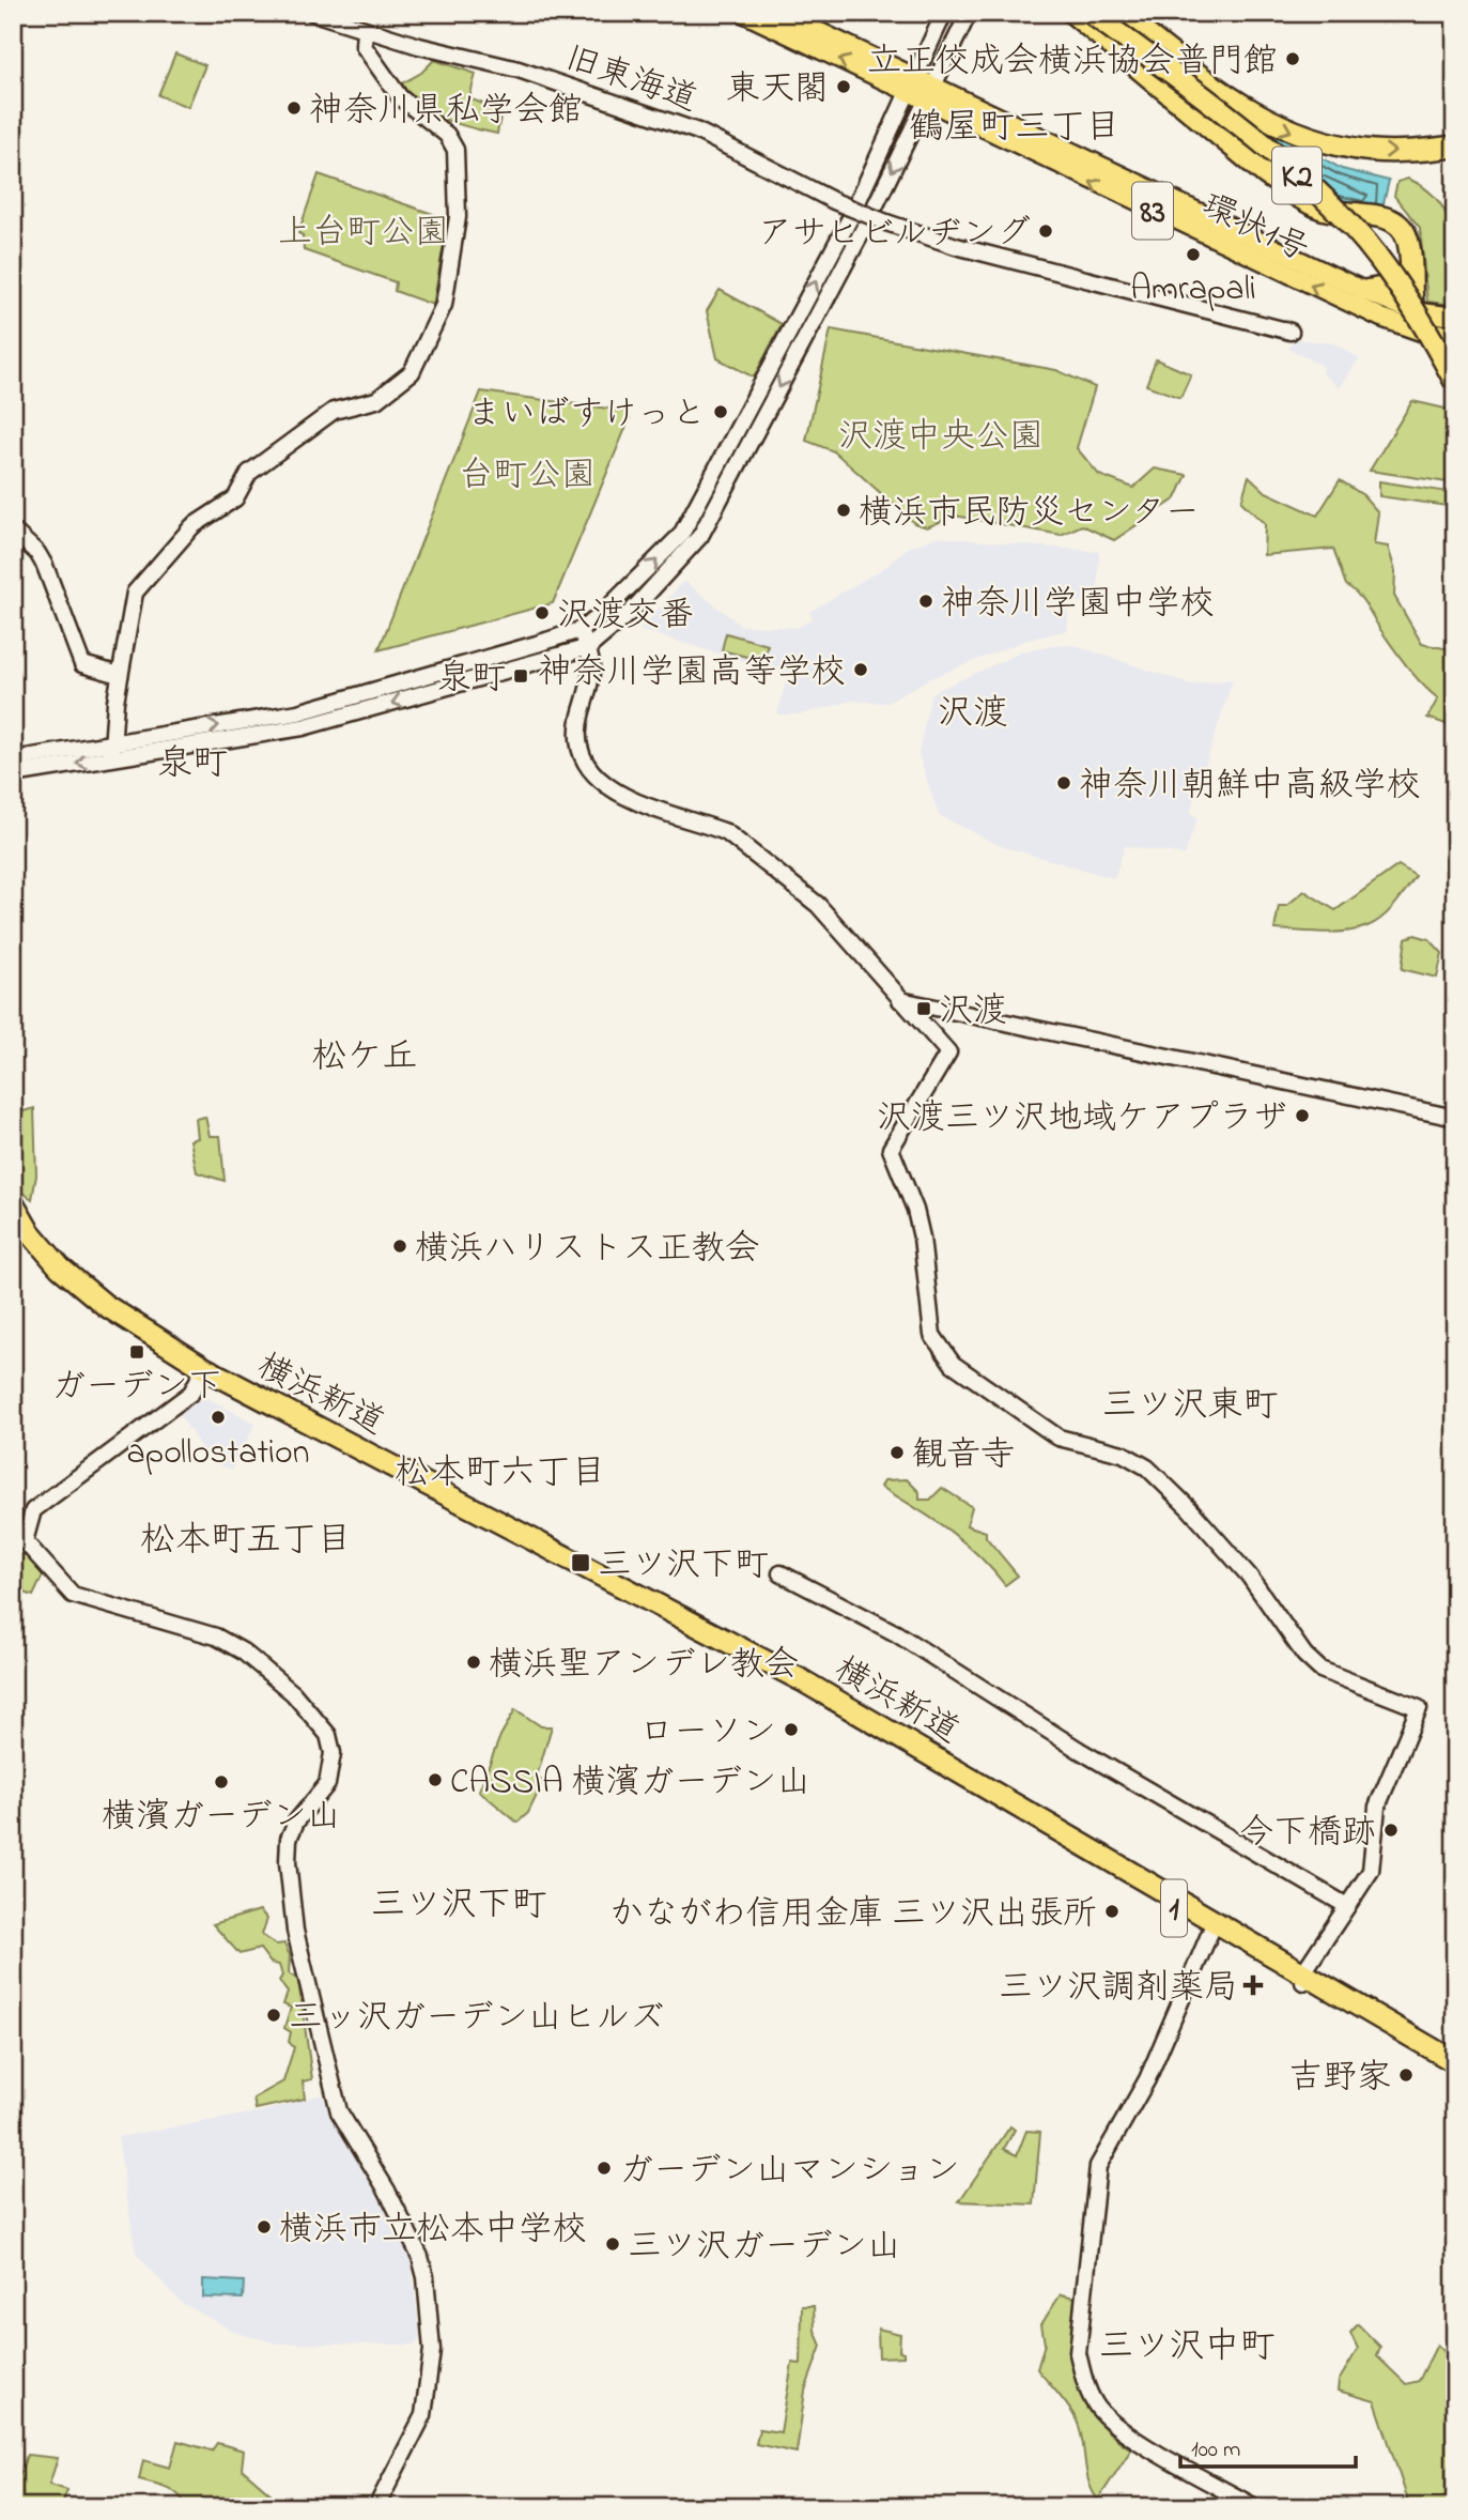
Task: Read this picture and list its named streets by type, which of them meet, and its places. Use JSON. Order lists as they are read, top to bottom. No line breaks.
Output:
{"streets":{"highway":["K2","横浜新道","1"],"main road":["83","環状1号"],"street":["旧東海道"]},"crossings":[["83","環状1号"]],"districts":["鶴屋町三丁目","沢渡","泉町","松ケ丘","三ツ沢東町","松本町六丁目","松本町五丁目","三ツ沢下町","三ツ沢中町"],"parks":["上台町公園","沢渡中央公園","台町公園"],"places":{"other":["立正佼成会横浜協会普門館","東天閣","神奈川県私学会館","アサヒビルヂング","Amrapali","まいばすけっと","横浜市民防災センター","神奈川学園中学校","沢渡交番","神奈川学園高等学校","神奈川朝鮮中高級学校","沢渡三ツ沢地域ケアプラザ","横浜ハリストス正教会","apollostation","観音寺","横浜聖アンデレ教会","ローソン","CASSIA 横濱ガーデン山","横濱ガーデン山","今下橋跡","かながわ信用金庫 三ツ沢出張所","三ッ沢ガーデン山ヒルズ","吉野家","ガーデン山マンション","横浜市立松本中学校","三ツ沢ガーデン山"],"transit":["泉町","沢渡","ガーデン下","三ツ沢下町"],"health":["三ツ沢調剤薬局"]},"scale_bar":"100 m"}
